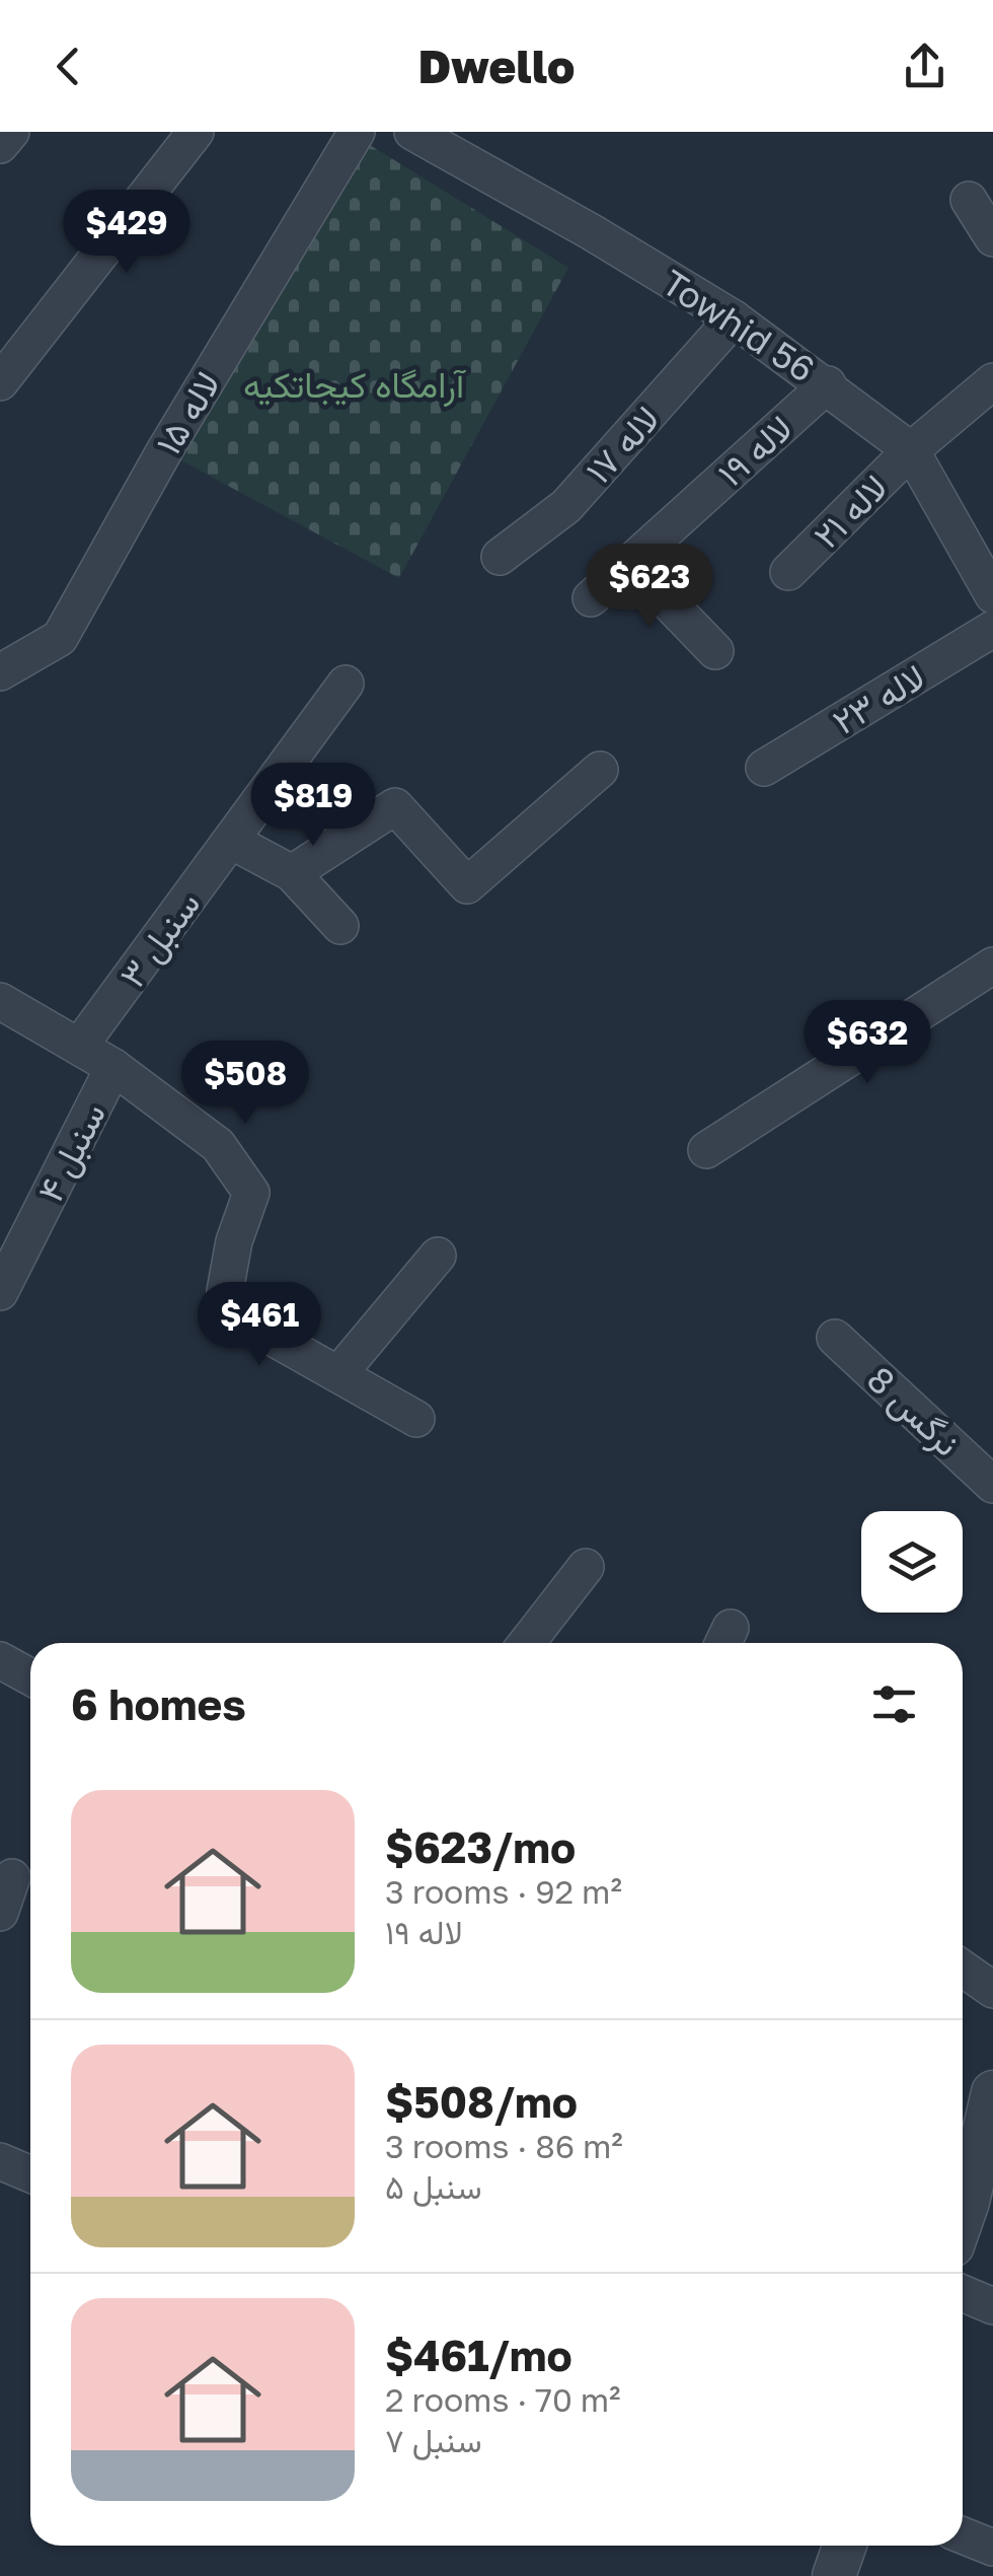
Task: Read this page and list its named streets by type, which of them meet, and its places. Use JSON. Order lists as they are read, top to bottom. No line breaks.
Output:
{"streets":{"street":["Towhid 56","لاله ۱۵","لاله ۱۷","لاله ۱۹","لاله ۲۱","لاله ۲۳","سنبل ۳","سنبل ۴","نرگس 8"]},"crossings":[["Towhid 56","لاله ۱۷"],["Towhid 56","لاله ۱۹"],["Towhid 56","لاله ۲۱"]],"parks":["آرامگاه کیجاتکیه"],"page":{"header":"Dwello","price":["$429","$623","$819","$632","$508","$461"],"heading":"6 homes","list":[{"name":"$623/mo","note":"3 rooms · 92 m² · لاله ۱۹"},{"name":"$508/mo","note":"3 rooms · 86 m² · سنبل ۵"},{"name":"$461/mo","note":"2 rooms · 70 m² · سنبل ۷"}]}}
